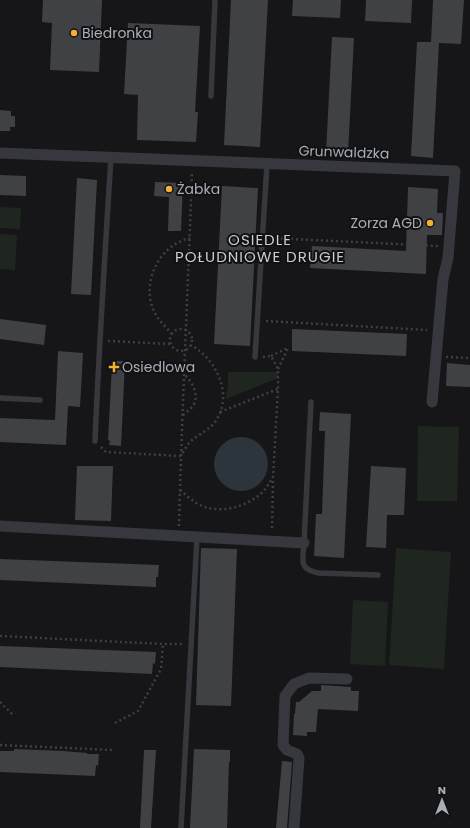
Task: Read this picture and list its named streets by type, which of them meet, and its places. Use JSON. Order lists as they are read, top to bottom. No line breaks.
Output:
{"streets":{"street":["Grunwaldzka"]},"districts":["OSIEDLE POŁUDNIOWE DRUGIE"],"places":{"other":["Biedronka","Żabka","Zorza AGD"],"health":["Osiedlowa"]},"north":"top"}
